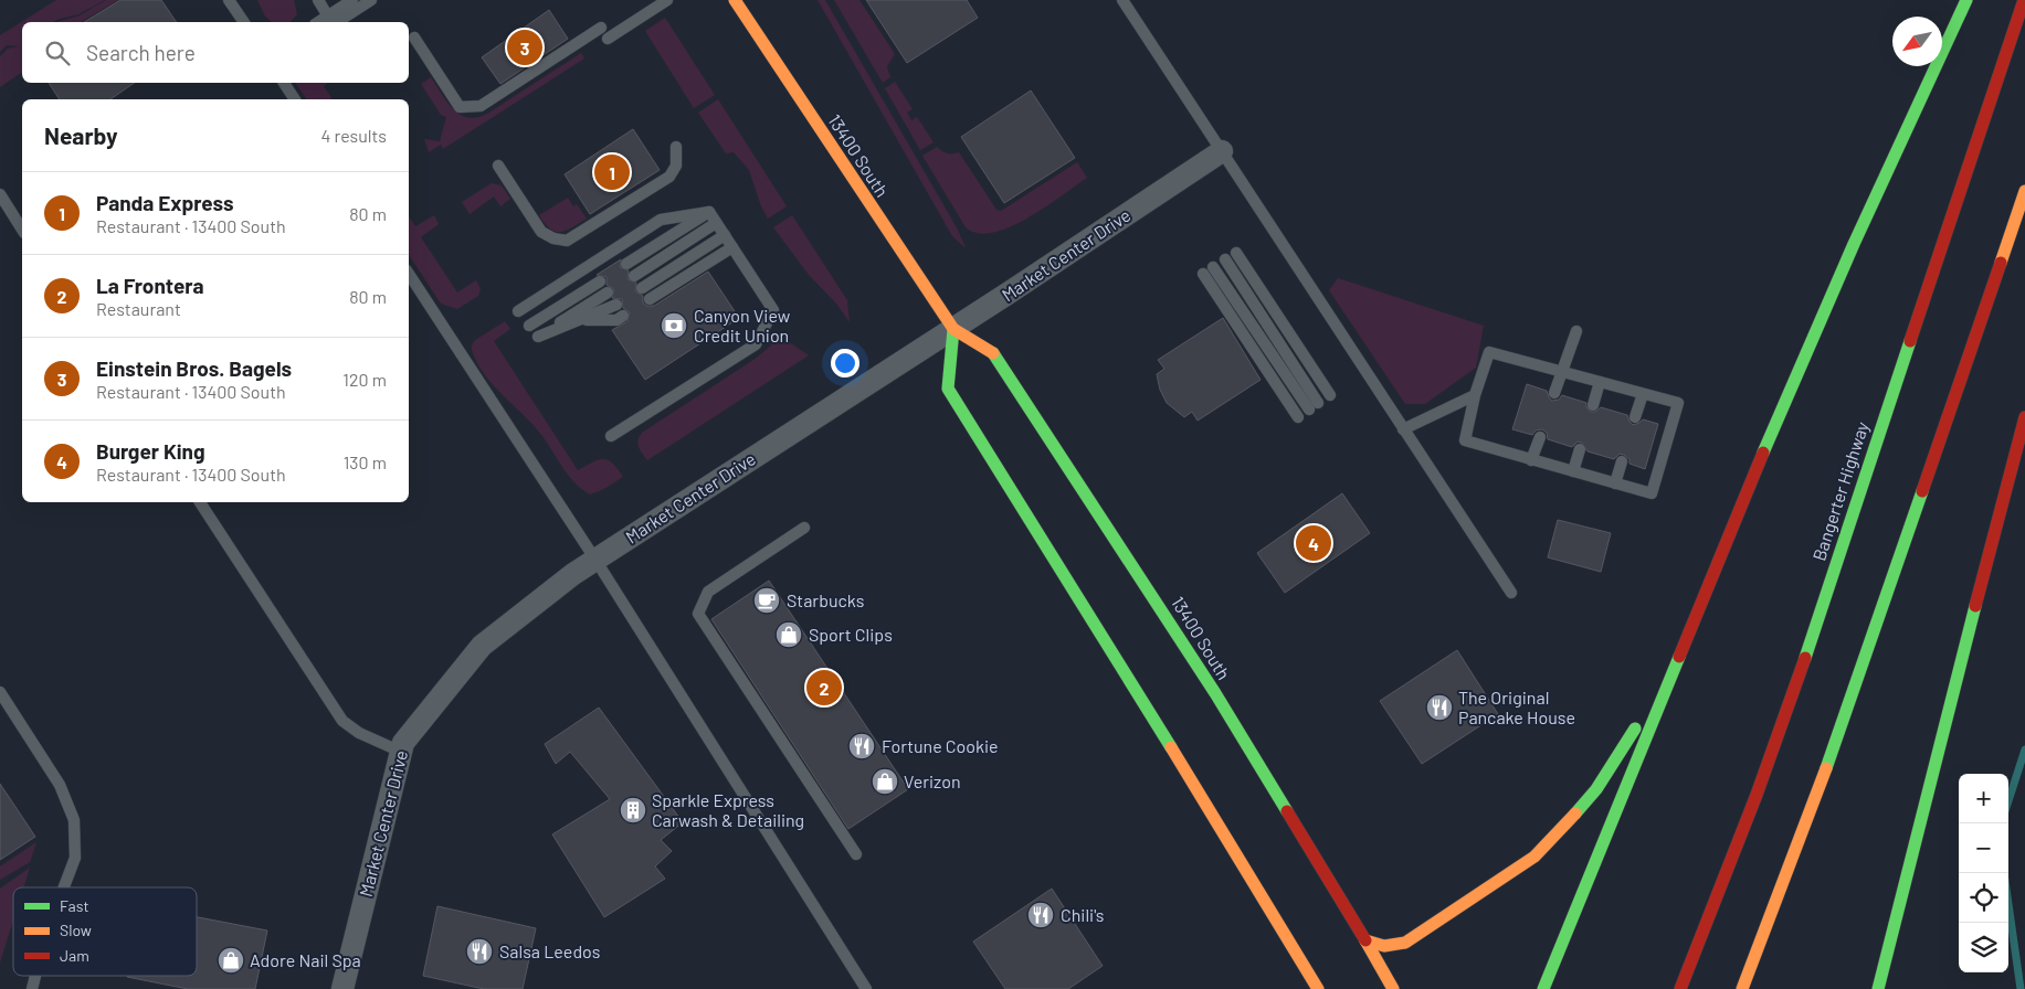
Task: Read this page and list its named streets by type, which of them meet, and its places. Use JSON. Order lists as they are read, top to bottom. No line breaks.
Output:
{"streets":{"main road":["13400 South","Bangerter Highway"],"street":["Market Center Drive"]},"crossings":[["13400 South","Market Center Drive"]],"places":{"bank":["Canyon View Credit Union"],"cafe":["Starbucks"],"shop":["Sport Clips","Verizon","Adore Nail Spa"],"restaurant":["The Original Pancake House","Fortune Cookie","Chili's","Salsa Leedos"],"building":["Sparkle Express Carwash & Detailing"]},"legend":["Fast","Slow","Jam"],"north":"bottom left","page":{"search":"Search here","pins":["3","1","4","2"],"heading":["Nearby","4 results"],"list":[{"mark":"1","name":"Panda Express","note":"Restaurant · 13400 South","value":"80 m"},{"mark":"2","name":"La Frontera","note":"Restaurant","value":"80 m"},{"mark":"3","name":"Einstein Bros. Bagels","note":"Restaurant · 13400 South","value":"120 m"},{"mark":"4","name":"Burger King","note":"Restaurant · 13400 South","value":"130 m"}],"map_buttons":["+","−"]}}
